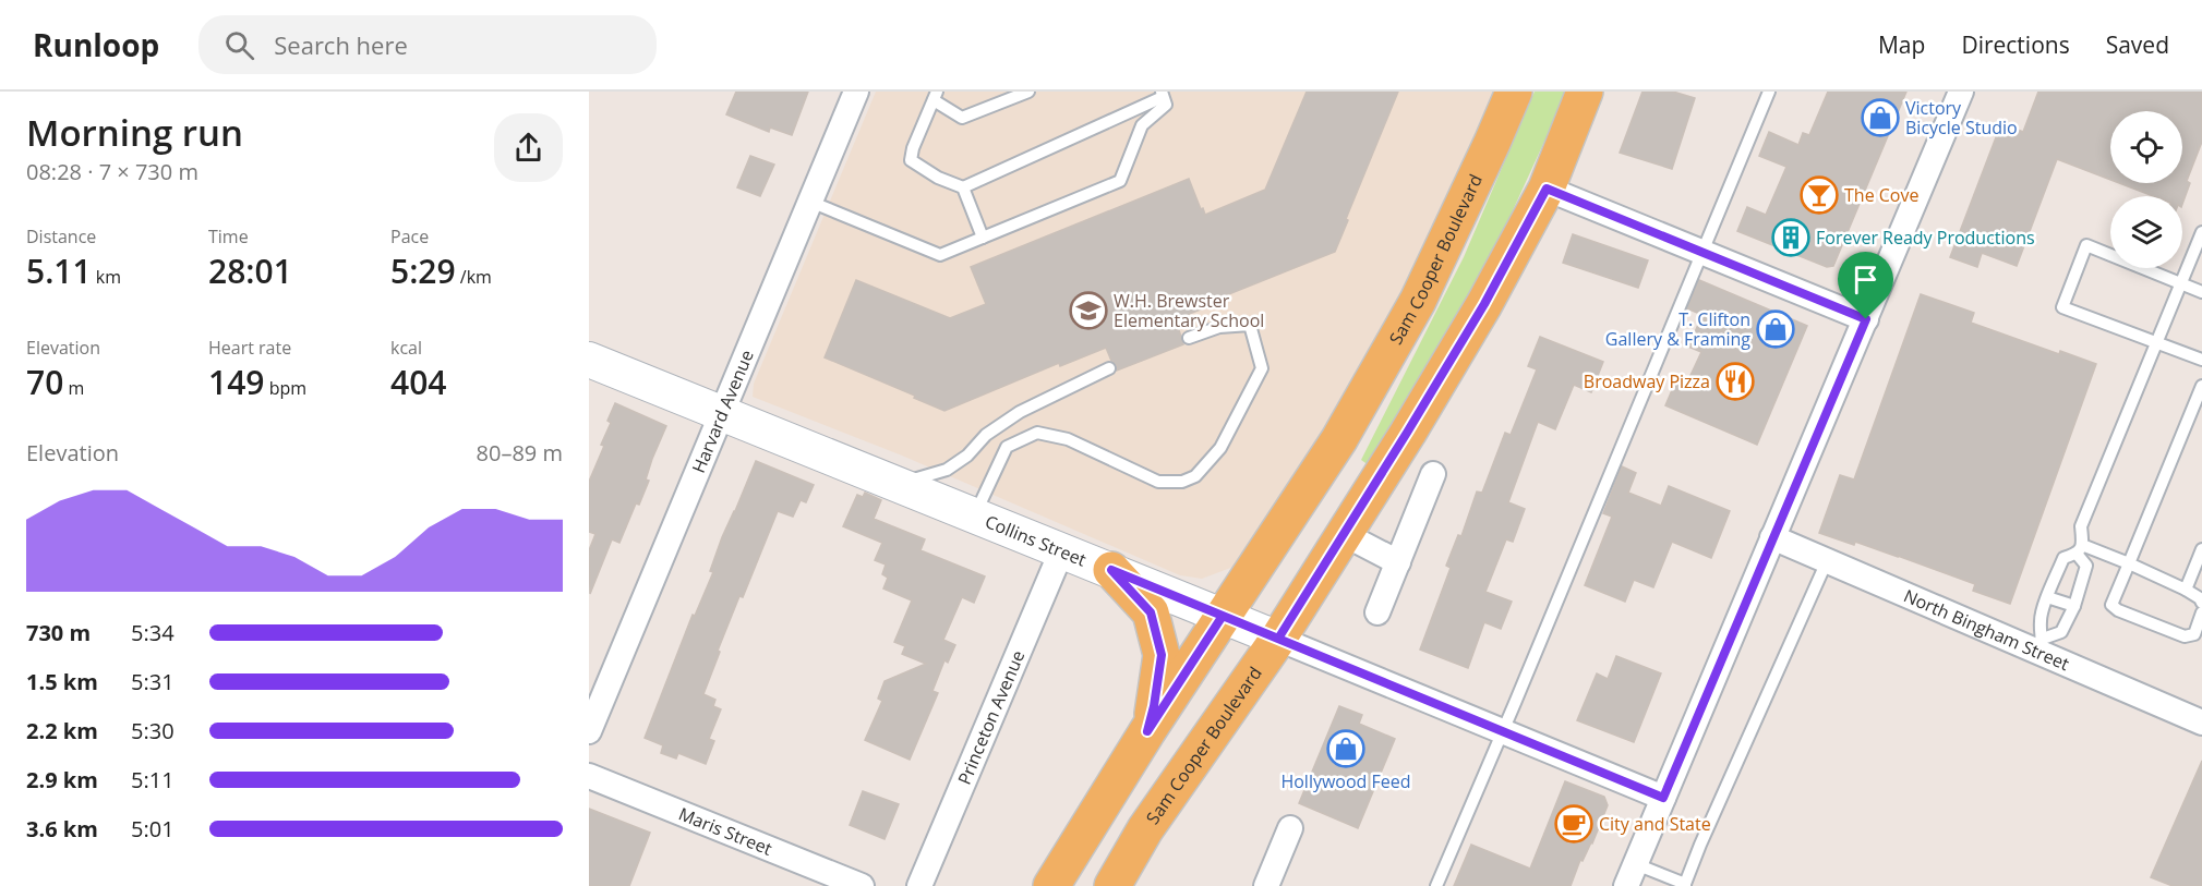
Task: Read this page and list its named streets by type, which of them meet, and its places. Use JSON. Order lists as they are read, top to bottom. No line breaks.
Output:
{"streets":{"main road":["Sam Cooper Boulevard"],"street":["Harvard Avenue","Collins Street","North Bingham Street","Princeton Avenue","Maris Street"]},"crossings":[["Sam Cooper Boulevard","Collins Street"],["Harvard Avenue","Collins Street"],["Collins Street","Princeton Avenue"]],"places":{"shop":["Victory Bicycle Studio","T. Clifton Gallery & Framing","Hollywood Feed"],"bar":["The Cove"],"building":["Forever Ready Productions"],"school or university":["W.H. Brewster Elementary School"],"restaurant":["Broadway Pizza"],"cafe":["City and State"]},"page":{"header":"Runloop","search":"Search here","nav":["Map","Directions","Saved"],"heading":["Morning run","08:28 · 7 × 730 m"],"stats":[["Distance","5.11 km"],["Time","28:01"],["Pace","5:29 /km"],["Elevation","70 m"],["Heart rate","149 bpm"],["kcal","404"]],"chart":["Elevation","80–89 m"],"list":[{"name":"730 m","note":"5:34"},{"name":"1.5 km","note":"5:31"},{"name":"2.2 km","note":"5:30"},{"name":"2.9 km","note":"5:11"},{"name":"3.6 km","note":"5:01"}]}}
